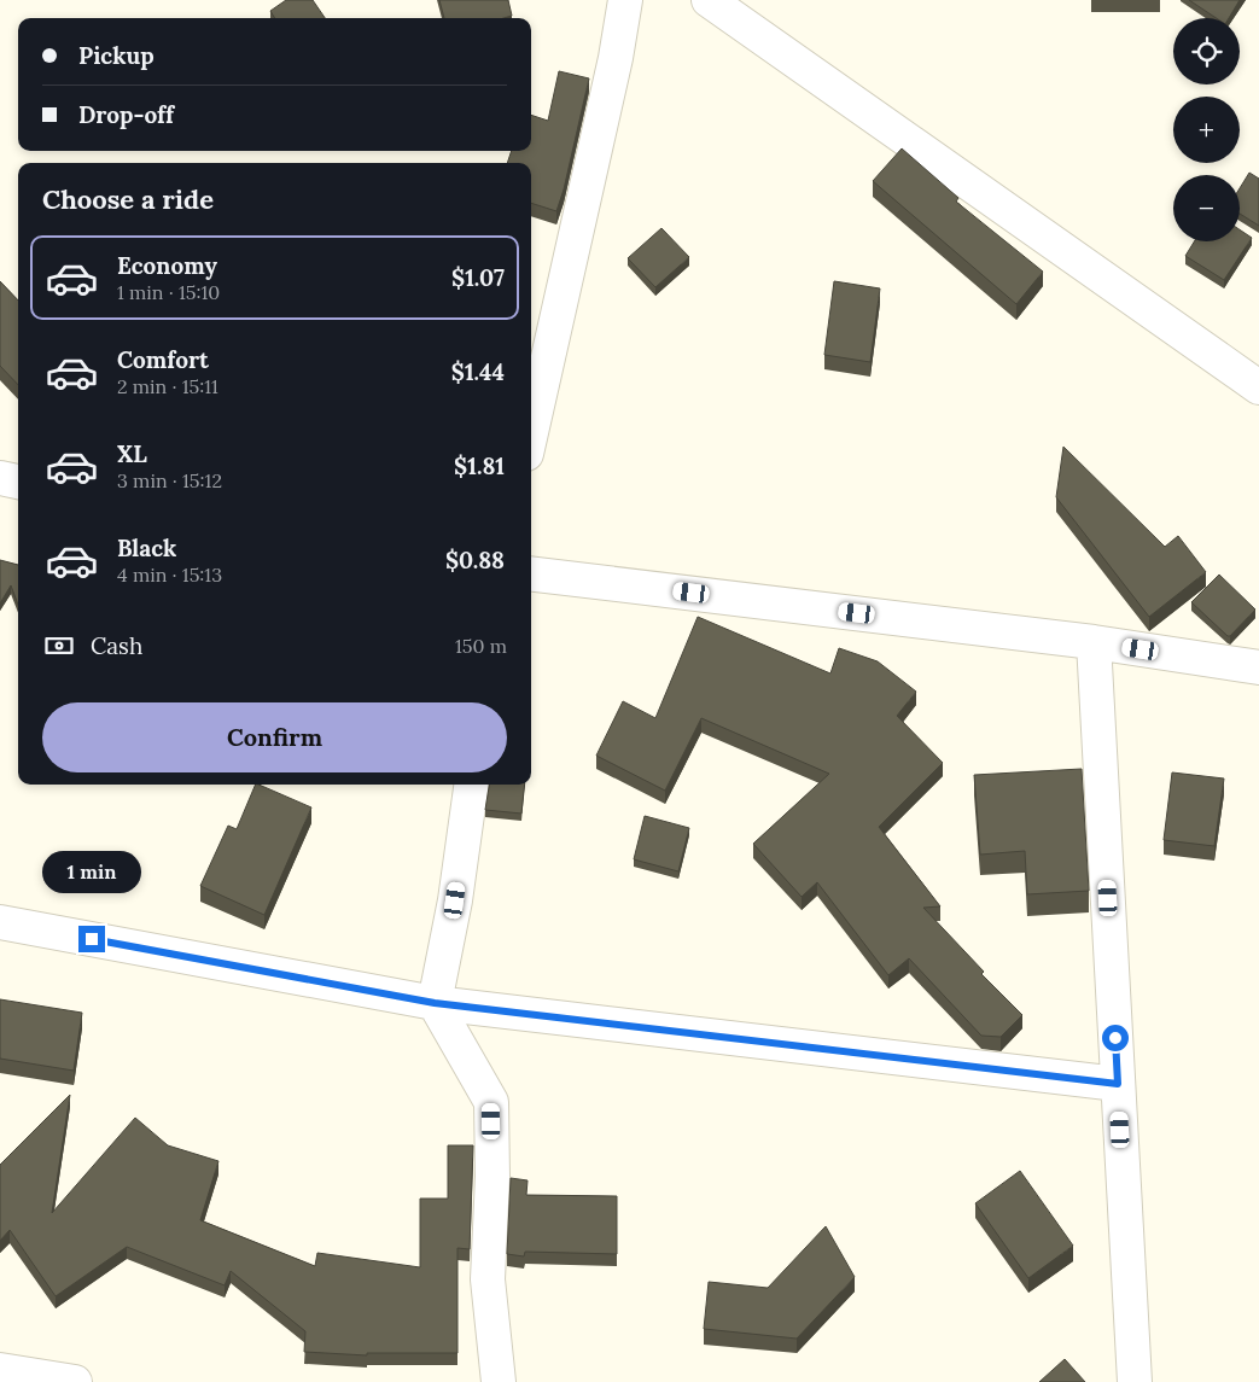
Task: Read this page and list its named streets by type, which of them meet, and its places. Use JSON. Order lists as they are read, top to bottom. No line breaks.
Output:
{"page":{"map_buttons":["+","−"],"banner":["Pickup","Drop-off"],"heading":"Choose a ride","list":[{"name":"Economy","note":"1 min · 15:10","value":"$1.07"},{"name":"Comfort","note":"2 min · 15:11","value":"$1.44"},{"name":"XL","note":"3 min · 15:12","value":"$1.81"},{"name":"Black","note":"4 min · 15:13","value":"$0.88"}],"pay":["Cash","150 m"],"buttons":"Confirm","bubble":"1 min"}}
